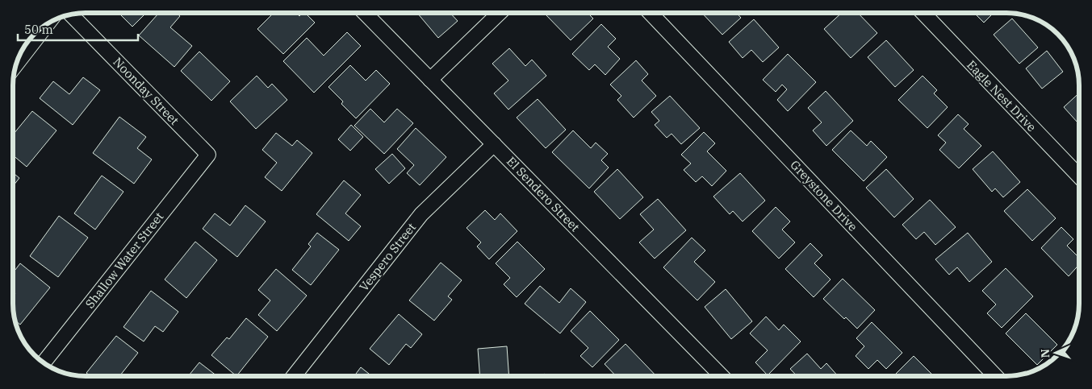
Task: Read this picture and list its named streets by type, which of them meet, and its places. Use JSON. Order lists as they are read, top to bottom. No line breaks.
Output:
{"streets":{"street":["Noonday Street","Eagle Nest Drive","El Sendero Street","Greystone Drive","Vespero Street","Shallow Water Street"]},"crossings":[["Noonday Street","Shallow Water Street"],["El Sendero Street","Vespero Street"]],"scale_bar":"50 m","north":"left"}
